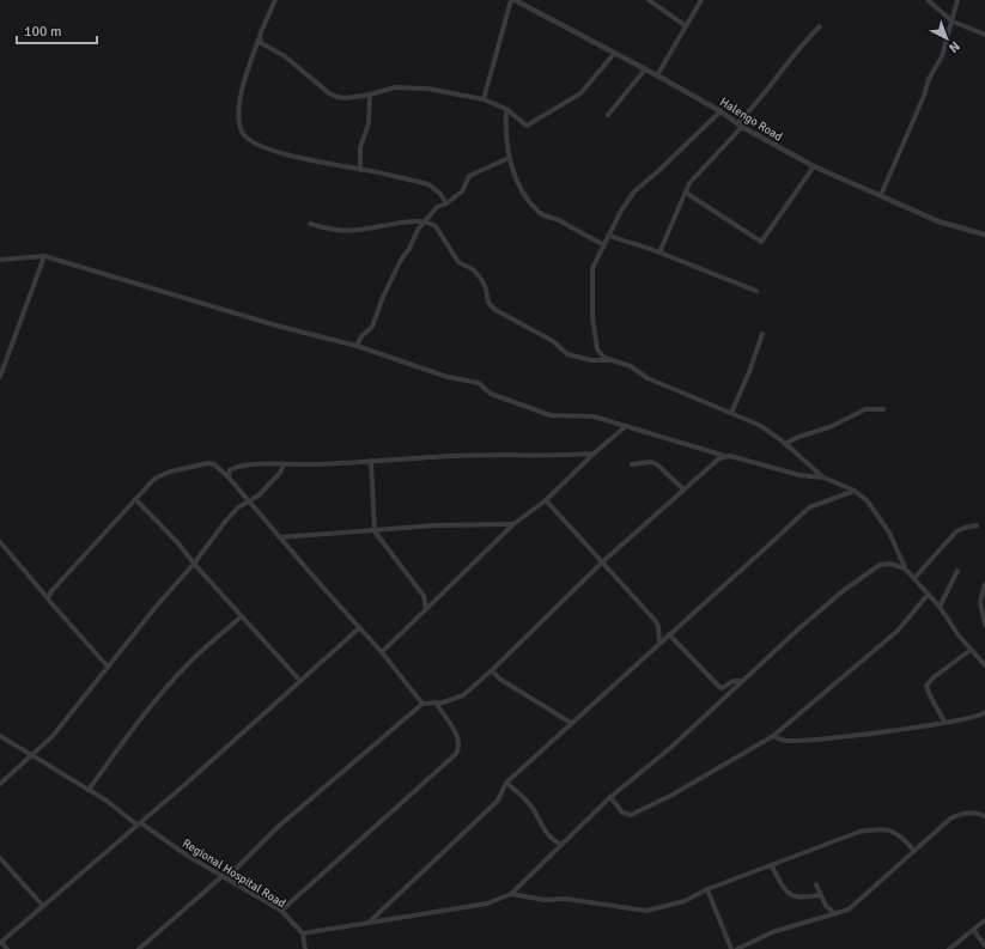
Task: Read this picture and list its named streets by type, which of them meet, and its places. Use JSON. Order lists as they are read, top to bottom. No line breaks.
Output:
{"streets":{"street":["Halengo Road","Regional Hospital Road"]},"scale_bar":"100 m","north":"bottom right"}
